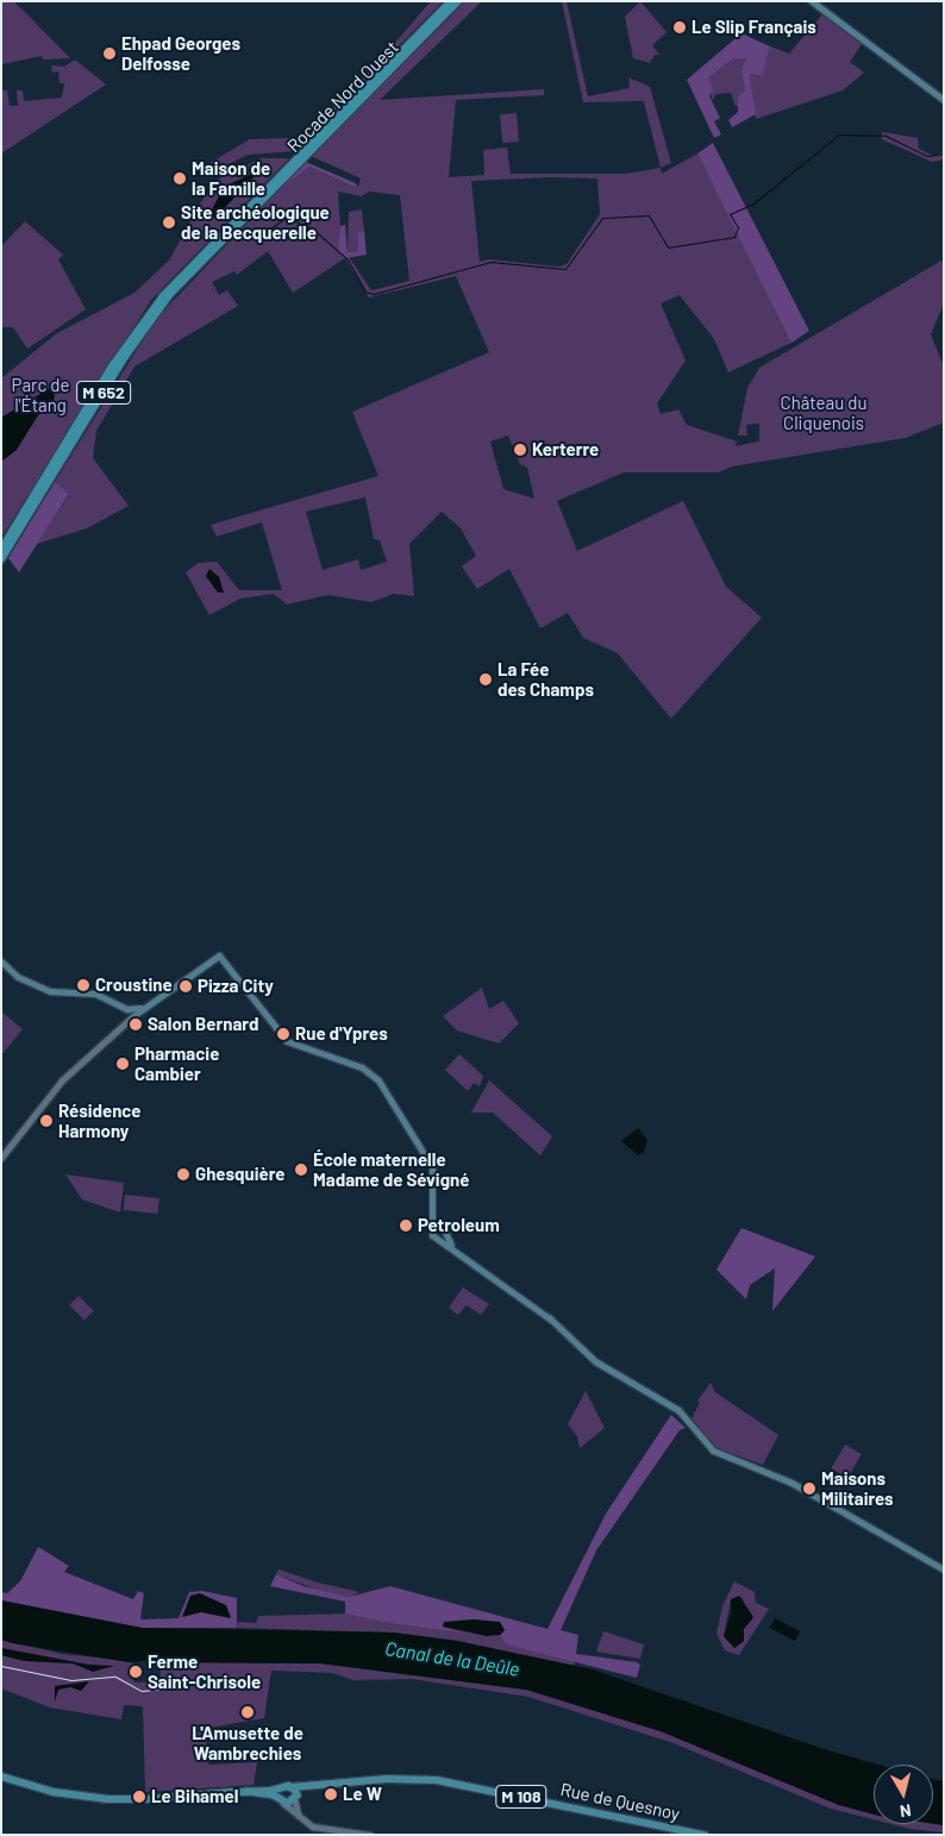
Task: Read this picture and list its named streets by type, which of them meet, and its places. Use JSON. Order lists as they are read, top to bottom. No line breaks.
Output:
{"streets":{"highway":["Rocade Nord Ouest","M 652"],"main road":["M 108","Rue de Quesnoy"]},"water":["Canal de la Deûle"],"parks":["Parc de l'Étang","Château du Cliquenois"],"places":["Le Slip Français","Ehpad Georges Delfosse","Maison de la Famille","Site archéologique de la Becquerelle","Kerterre","La Fée des Champs","Croustine","Pizza City","Salon Bernard","Rue d'Ypres","Pharmacie Cambier","Résidence Harmony","École maternelle Madame de Sévigné","Ghesquière","Petroleum","Maisons Militaires","Ferme Saint-Chrisole","L'Amusette de Wambrechies","Le W","Le Bihamel"],"north":"bottom"}
